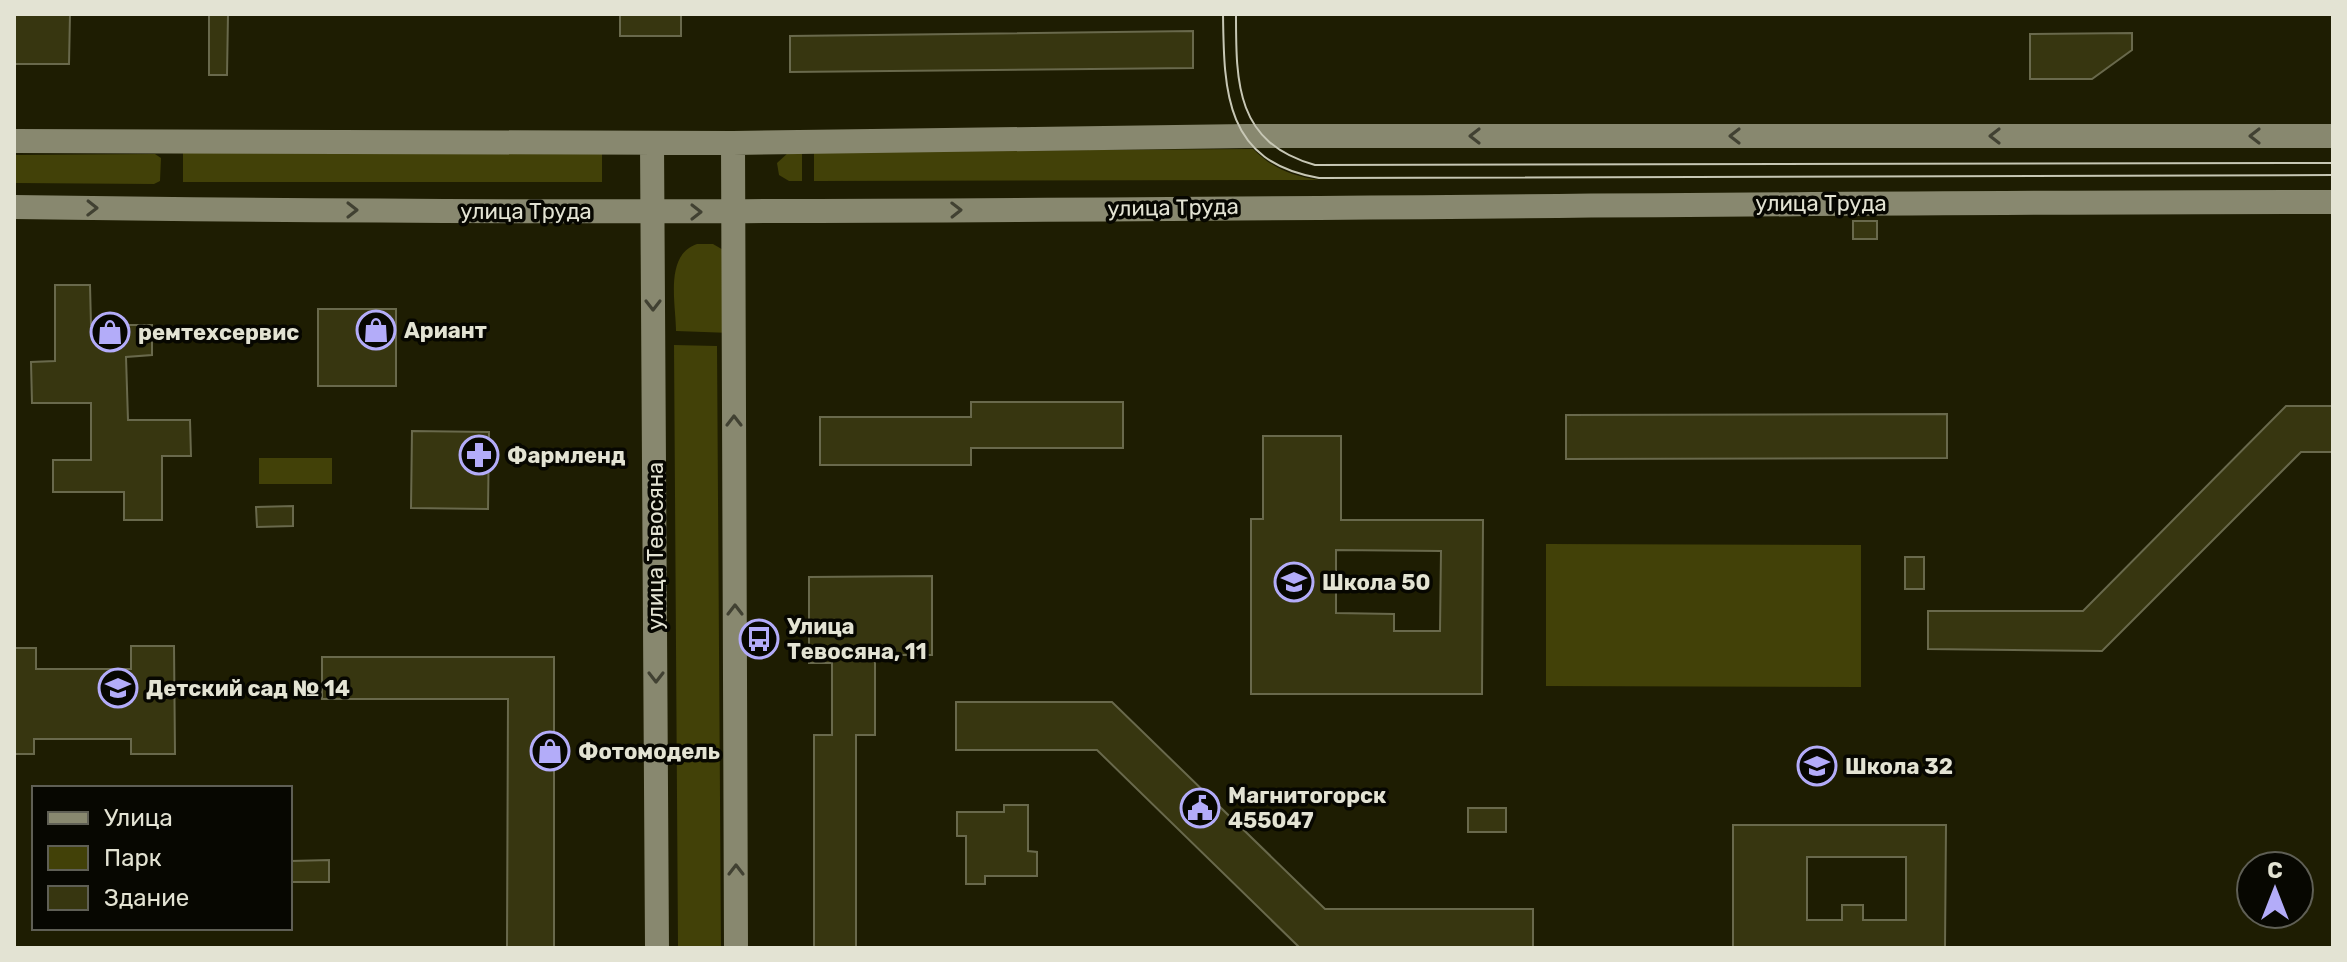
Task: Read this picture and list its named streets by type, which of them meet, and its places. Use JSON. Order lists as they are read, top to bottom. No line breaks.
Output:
{"streets":{"main road":["улица Труда","улица Тевосяна"]},"crossings":[["улица Труда","улица Тевосяна"]],"places":{"shop":["Ариант","ремтехсервис","Фотомодель"],"pharmacy":["Фармленд"],"school or university":["Школа 50","Детский сад № 14","Школа 32"],"bus stop":["Улица Тевосяна, 11"],"public building":["Магнитогорск 455047"]},"legend":["Улица","Парк","Здание"],"north":"top"}
